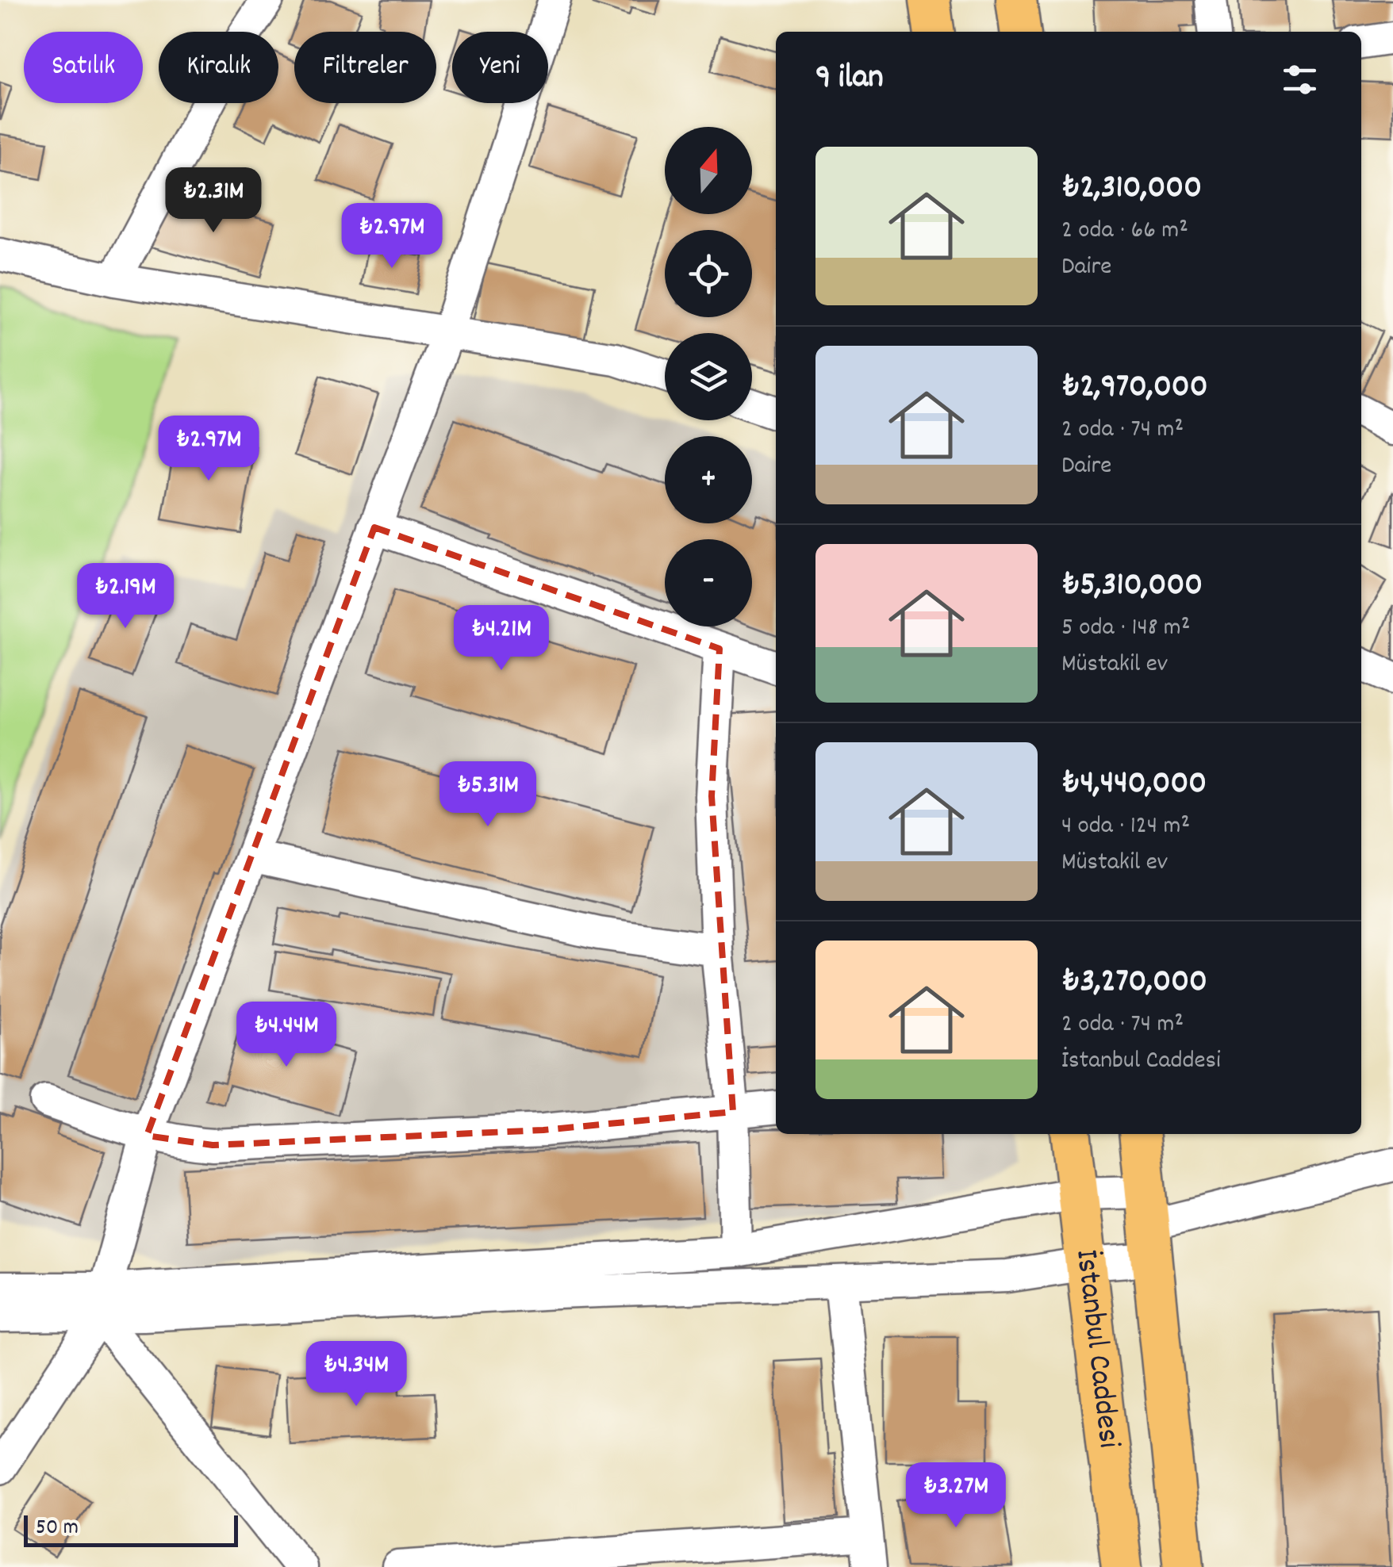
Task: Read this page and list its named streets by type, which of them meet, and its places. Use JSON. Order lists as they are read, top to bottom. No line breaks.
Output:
{"streets":{"main road":["İstanbul Caddesi"]},"scale_bar":"50 m","north":"top","page":{"chip":["Satılık","Kiralık","Filtreler","Yeni"],"heading":"9 ilan","map_buttons":["+","−"],"list":[{"name":"₺2,310,000","note":"2 oda · 66 m² · Daire"},{"name":"₺2,970,000","note":"2 oda · 74 m² · Daire"},{"name":"₺5,310,000","note":"5 oda · 148 m² · Müstakil ev"},{"name":"₺4,440,000","note":"4 oda · 124 m² · Müstakil ev"},{"name":"₺3,270,000","note":"2 oda · 74 m² · İstanbul Caddesi"}],"price":["₺2.31M","₺2.97M","₺2.97M","₺2.19M","₺4.21M","₺5.31M","₺4.44M","₺4.34M","₺3.27M"],"scale":"50 m"}}
